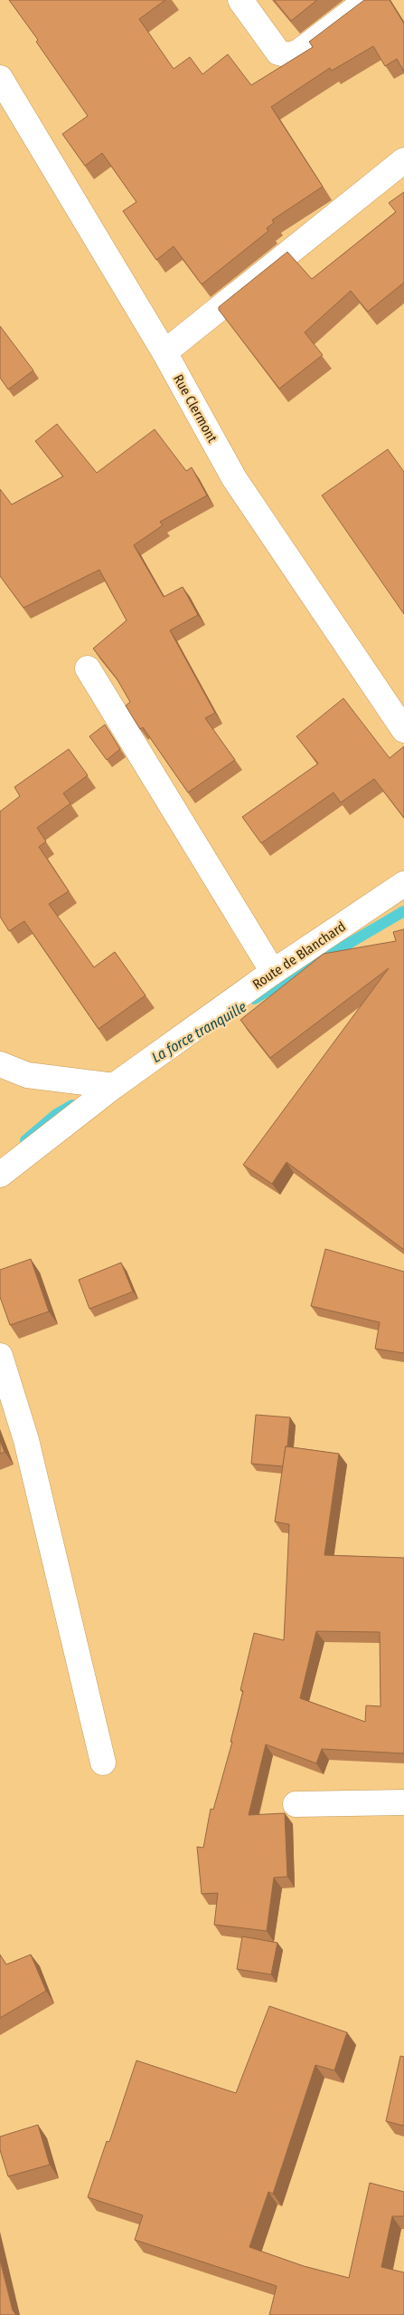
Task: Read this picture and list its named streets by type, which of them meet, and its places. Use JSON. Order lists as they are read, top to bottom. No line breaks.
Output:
{"streets":{"street":["Rue Clermont","Route de Blanchard"]},"water":["La force tranquille"]}
